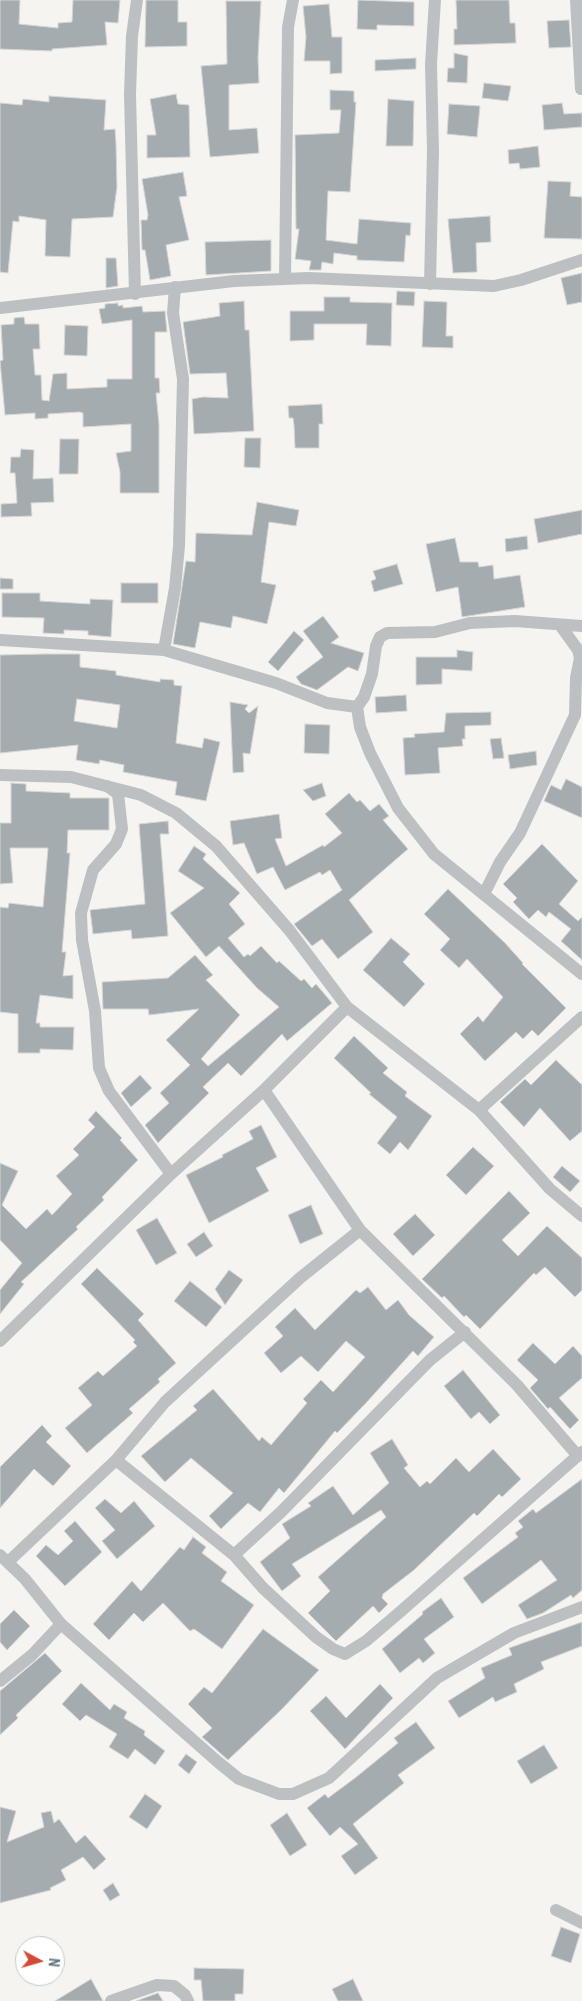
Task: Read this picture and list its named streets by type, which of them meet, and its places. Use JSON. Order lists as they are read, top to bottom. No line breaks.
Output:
{"north":"right"}
